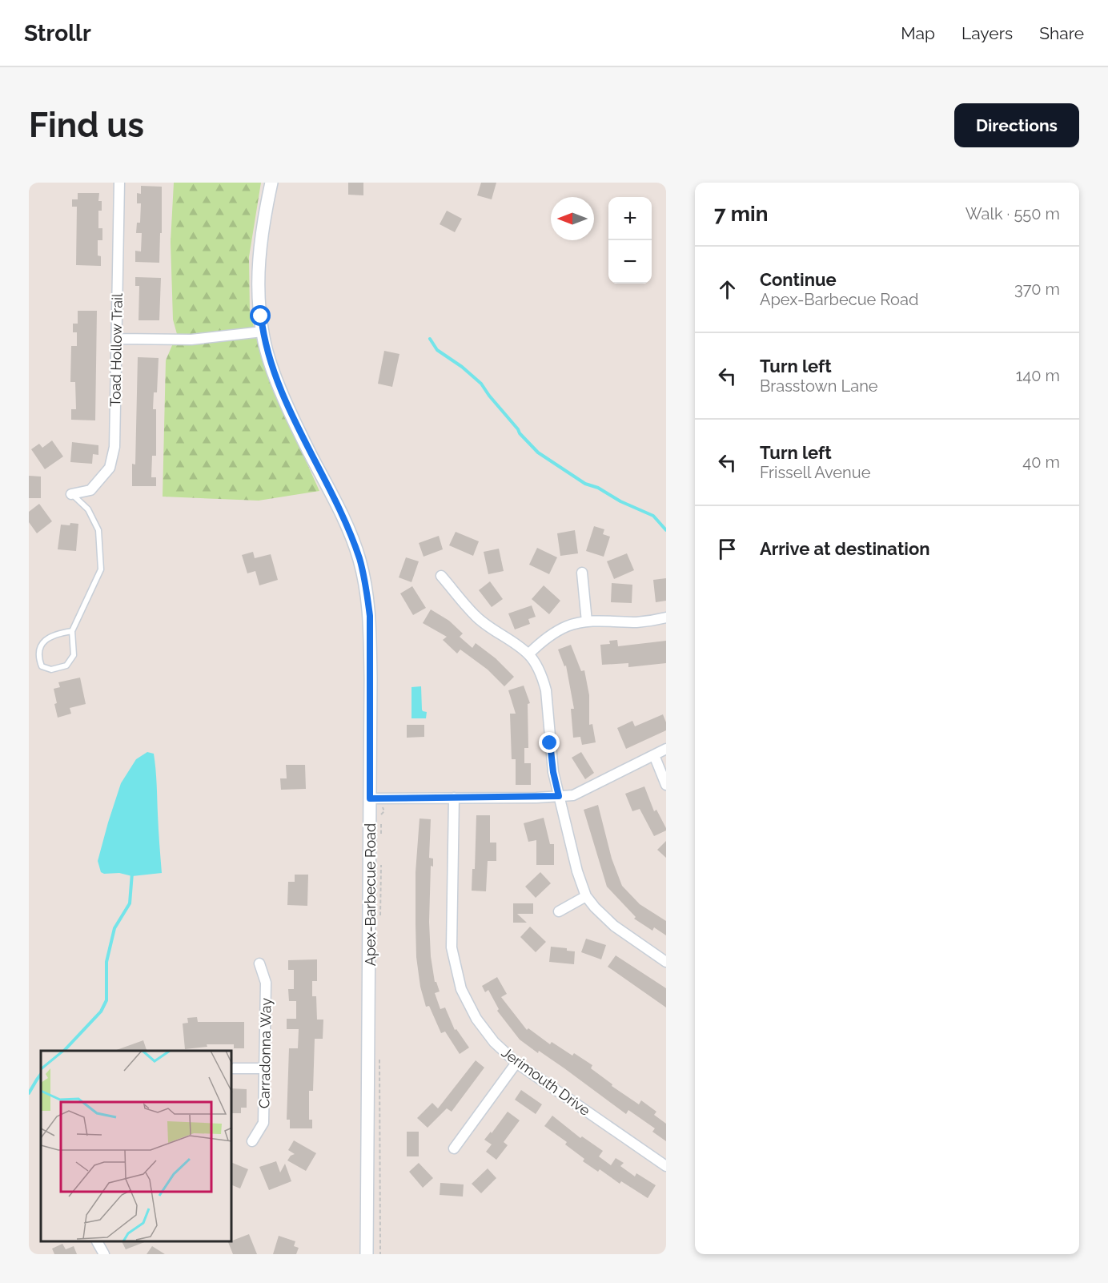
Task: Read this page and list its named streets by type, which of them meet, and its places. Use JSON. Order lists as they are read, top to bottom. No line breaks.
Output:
{"streets":{"street":["Toad Hollow Trail","Apex-Barbecue Road","Carradonna Way","Jerimouth Drive"]},"north":"left","page":{"header":"Strollr","nav":["Map","Layers","Share"],"buttons":"Directions","title":"Find us","heading":["7 min","Walk · 550 m"],"map_buttons":["+","−"],"list":[["Continue","Apex-Barbecue Road","370 m"],["Turn left","Brasstown Lane","140 m"],["Turn left","Frissell Avenue","40 m"],"Arrive at destination"]}}
